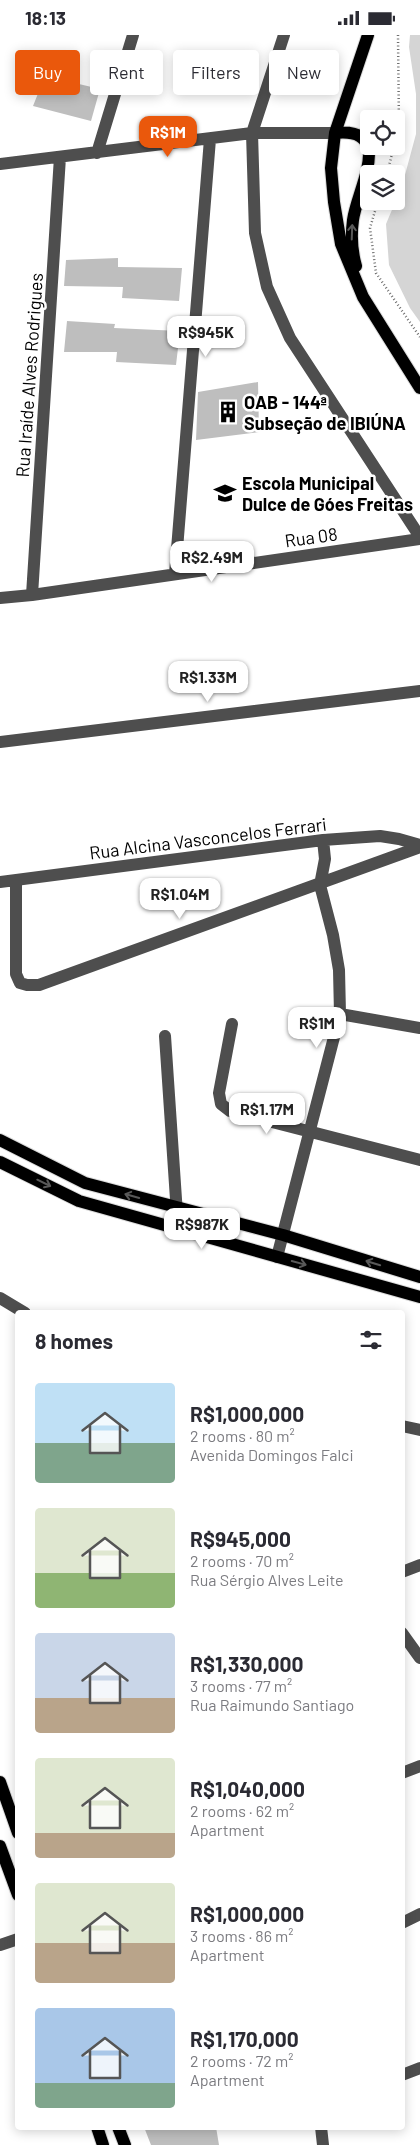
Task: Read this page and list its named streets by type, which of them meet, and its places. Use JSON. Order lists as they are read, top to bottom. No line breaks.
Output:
{"streets":{"street":["Rua Iraíde Alves Rodrigues","Rua 08","Rua Alcina Vasconcelos Ferrari"]},"crossings":[["Rua Iraíde Alves Rodrigues","Rua 08"]],"places":{"building":["OAB - 144ª Subseção de IBIÚNA"],"school or university":["Escola Municipal Dulce de Góes Freitas"]},"page":{"status":"18:13","chip":["Buy","Rent","Filters","New"],"price":["R$1M","R$945K","R$2.49M","R$1.33M","R$1.04M","R$1M","R$1.17M","R$987K"],"heading":"8 homes","list":[{"name":"R$1,000,000","note":"2 rooms · 80 m² · Avenida Domingos Falci"},{"name":"R$945,000","note":"2 rooms · 70 m² · Rua Sérgio Alves Leite"},{"name":"R$1,330,000","note":"3 rooms · 77 m² · Rua Raimundo Santiago"},{"name":"R$1,040,000","note":"2 rooms · 62 m² · Apartment"},{"name":"R$1,000,000","note":"3 rooms · 86 m² · Apartment"},{"name":"R$1,170,000","note":"2 rooms · 72 m² · Apartment"}]}}
